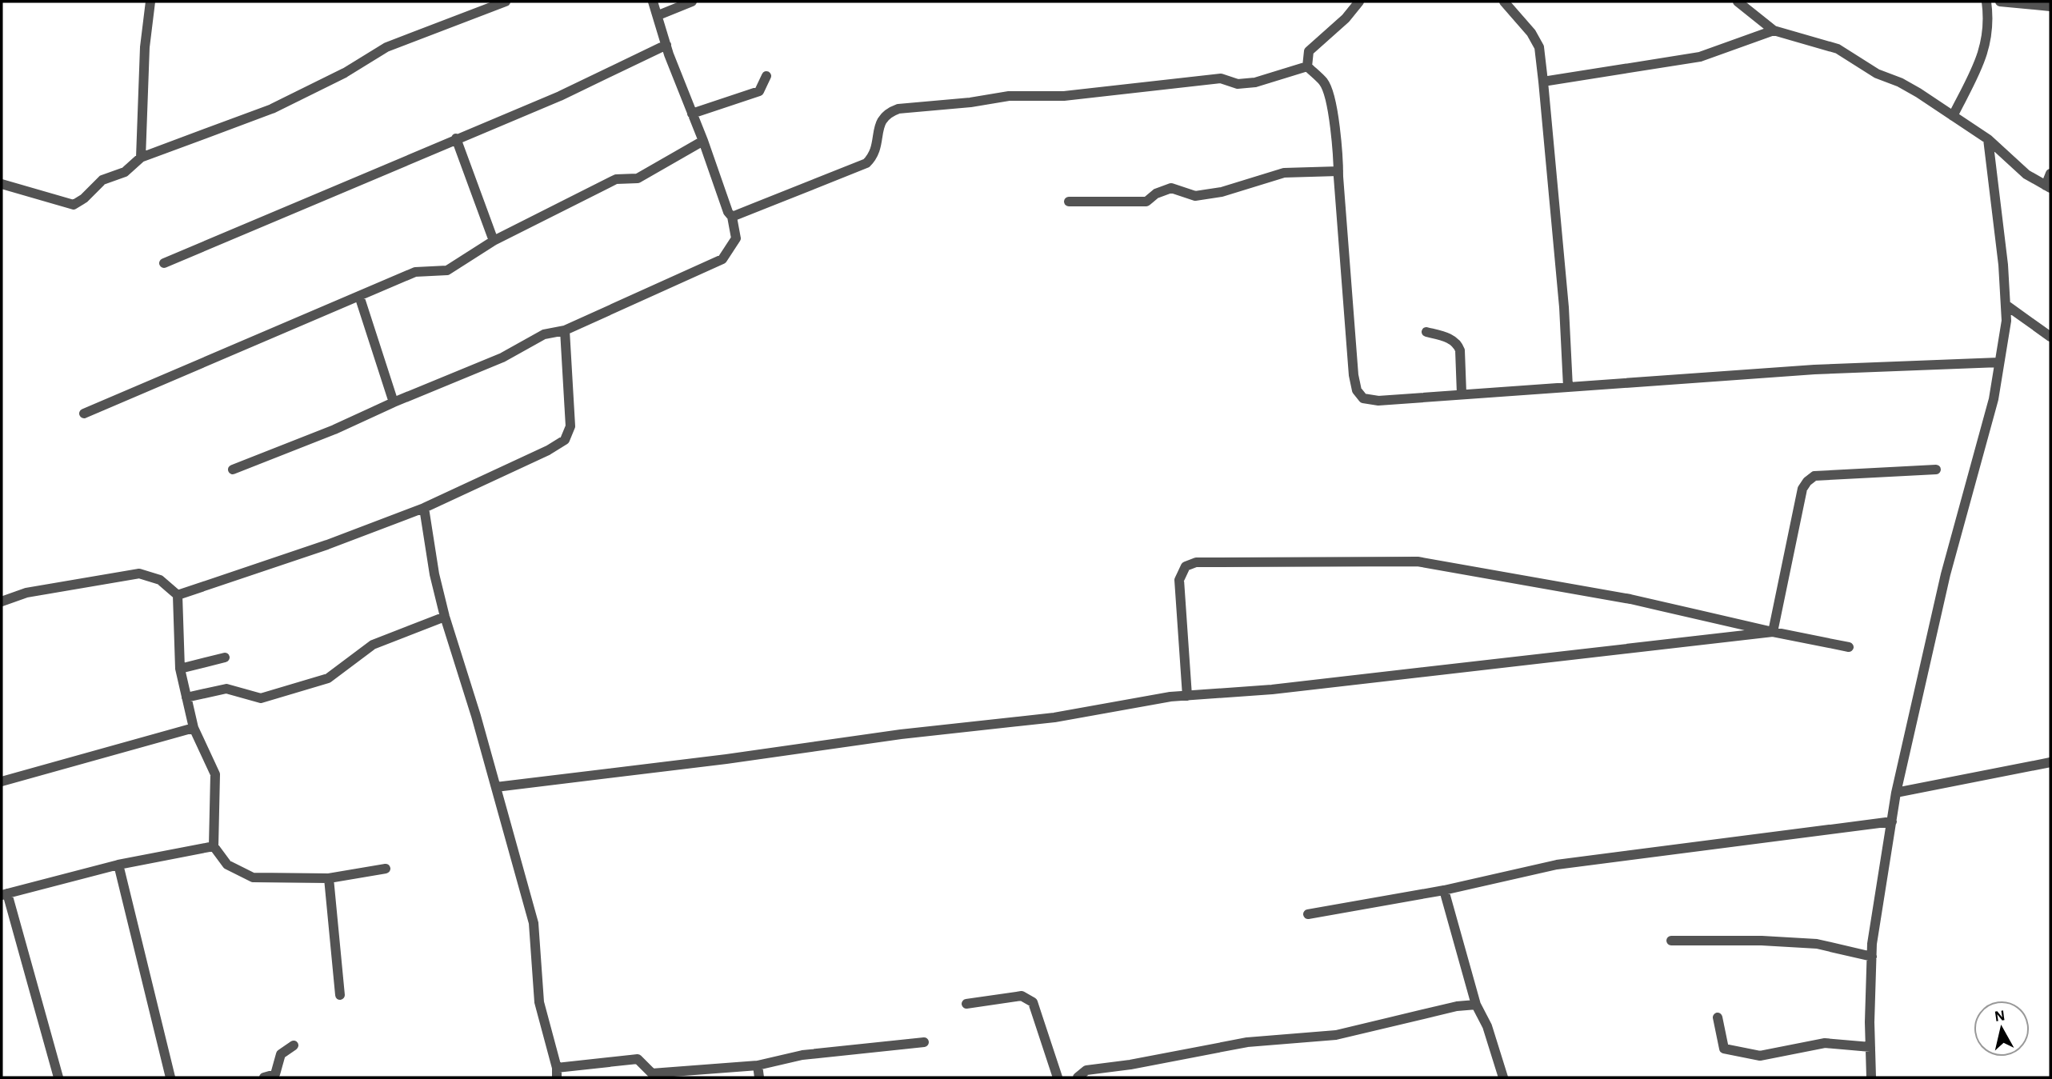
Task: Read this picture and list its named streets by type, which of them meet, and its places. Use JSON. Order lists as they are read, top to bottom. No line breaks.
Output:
{"north":"top"}
